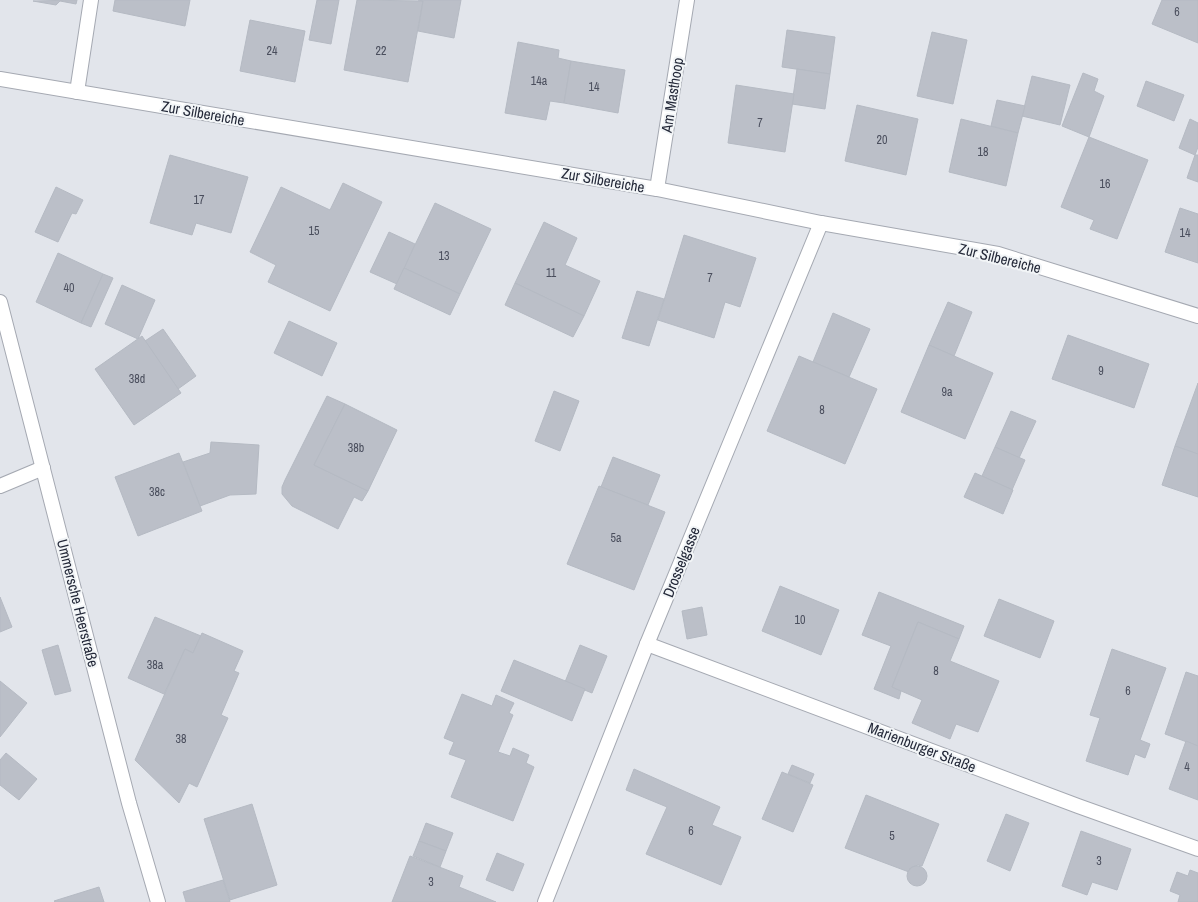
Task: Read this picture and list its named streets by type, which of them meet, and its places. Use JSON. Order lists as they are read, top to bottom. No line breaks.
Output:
{"streets":{"street":["Am Masthoop","Zur Silbereiche","Drosselgasse","Ummersche Heerstraße","Marienburger Straße"]},"crossings":[["Am Masthoop","Zur Silbereiche"],["Zur Silbereiche","Drosselgasse"],["Drosselgasse","Marienburger Straße"]],"house_numbers":["6","24","22","14a","14","7","20","18","16","17","15","14","13","11","7","40","9","38d","9a","8","38b","38c","5a","10","38a","8","6","38","4","6","5","3","3"]}
